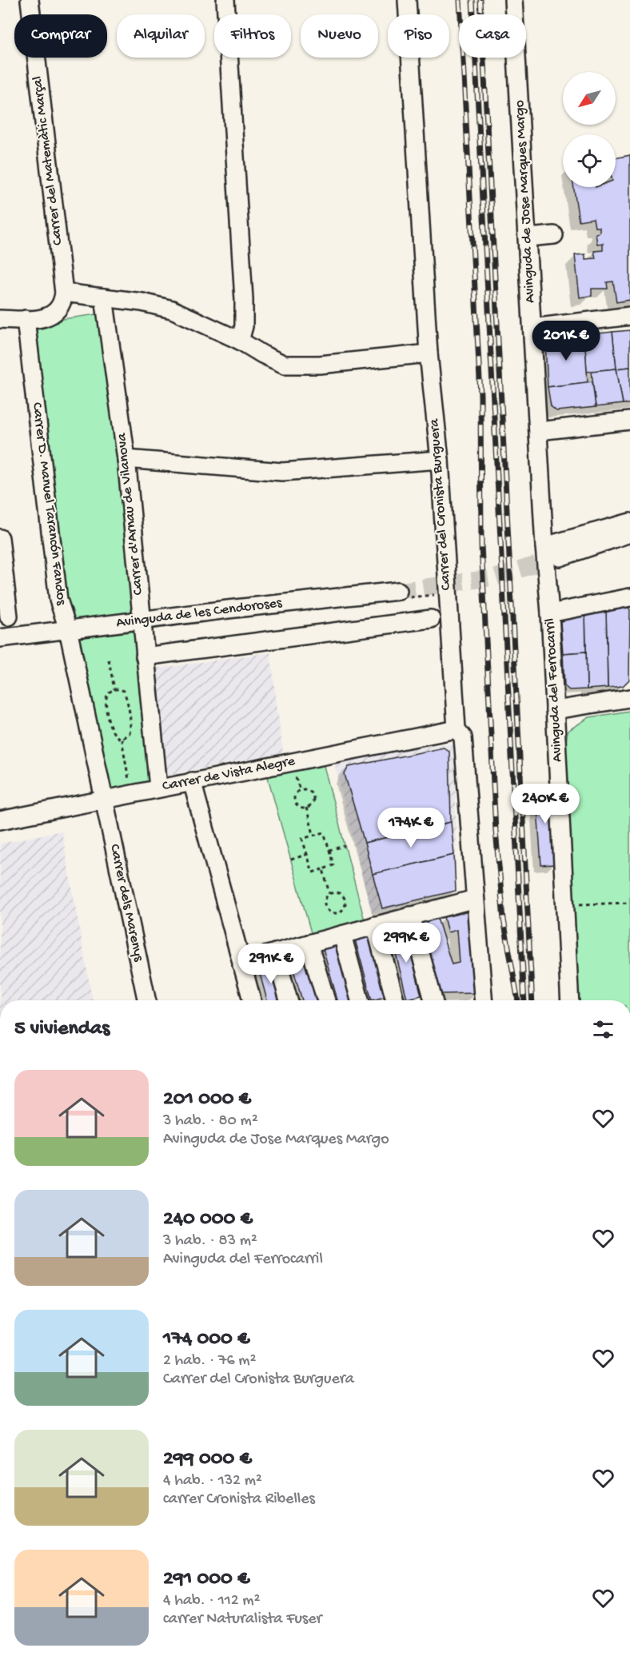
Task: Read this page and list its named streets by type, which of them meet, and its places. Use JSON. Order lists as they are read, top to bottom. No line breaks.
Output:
{"streets":{"street":["Carrer del Matemàtic Marçal","Avinguda de Jose Marques Margo","Carrer D. Manuel Tarancón Fandos","Carrer del Cronista Burguera","Carrer d'Arnau de Vilanova","Avinguda de les Cendoroses","Avinguda del Ferrocarril","Carrer de Vista Alegre","Carrer dels Marenys"]},"crossings":[["Avinguda de Jose Marques Margo","Avinguda del Ferrocarril"],["Carrer D. Manuel Tarancón Fandos","Avinguda de les Cendoroses"],["Carrer D. Manuel Tarancón Fandos","Carrer de Vista Alegre"],["Carrer D. Manuel Tarancón Fandos","Carrer dels Marenys"],["Carrer del Cronista Burguera","Carrer de Vista Alegre"],["Carrer d'Arnau de Vilanova","Avinguda de les Cendoroses"],["Carrer d'Arnau de Vilanova","Carrer de Vista Alegre"],["Carrer de Vista Alegre","Carrer dels Marenys"]],"north":"bottom left","page":{"chip":["Comprar","Alquilar","Filtros","Nuevo","Piso","Casa"],"price":["201K €","240K €","174K €","299K €","291K €"],"heading":"5 viviendas","list":[{"name":"201 000 €","note":"3 hab. · 80 m² · Avinguda de Jose Marques Margo"},{"name":"240 000 €","note":"3 hab. · 83 m² · Avinguda del Ferrocarril"},{"name":"174 000 €","note":"2 hab. · 76 m² · Carrer del Cronista Burguera"},{"name":"299 000 €","note":"4 hab. · 132 m² · carrer Cronista Ribelles"},{"name":"291 000 €","note":"4 hab. · 112 m² · carrer Naturalista Fuser"}]}}
